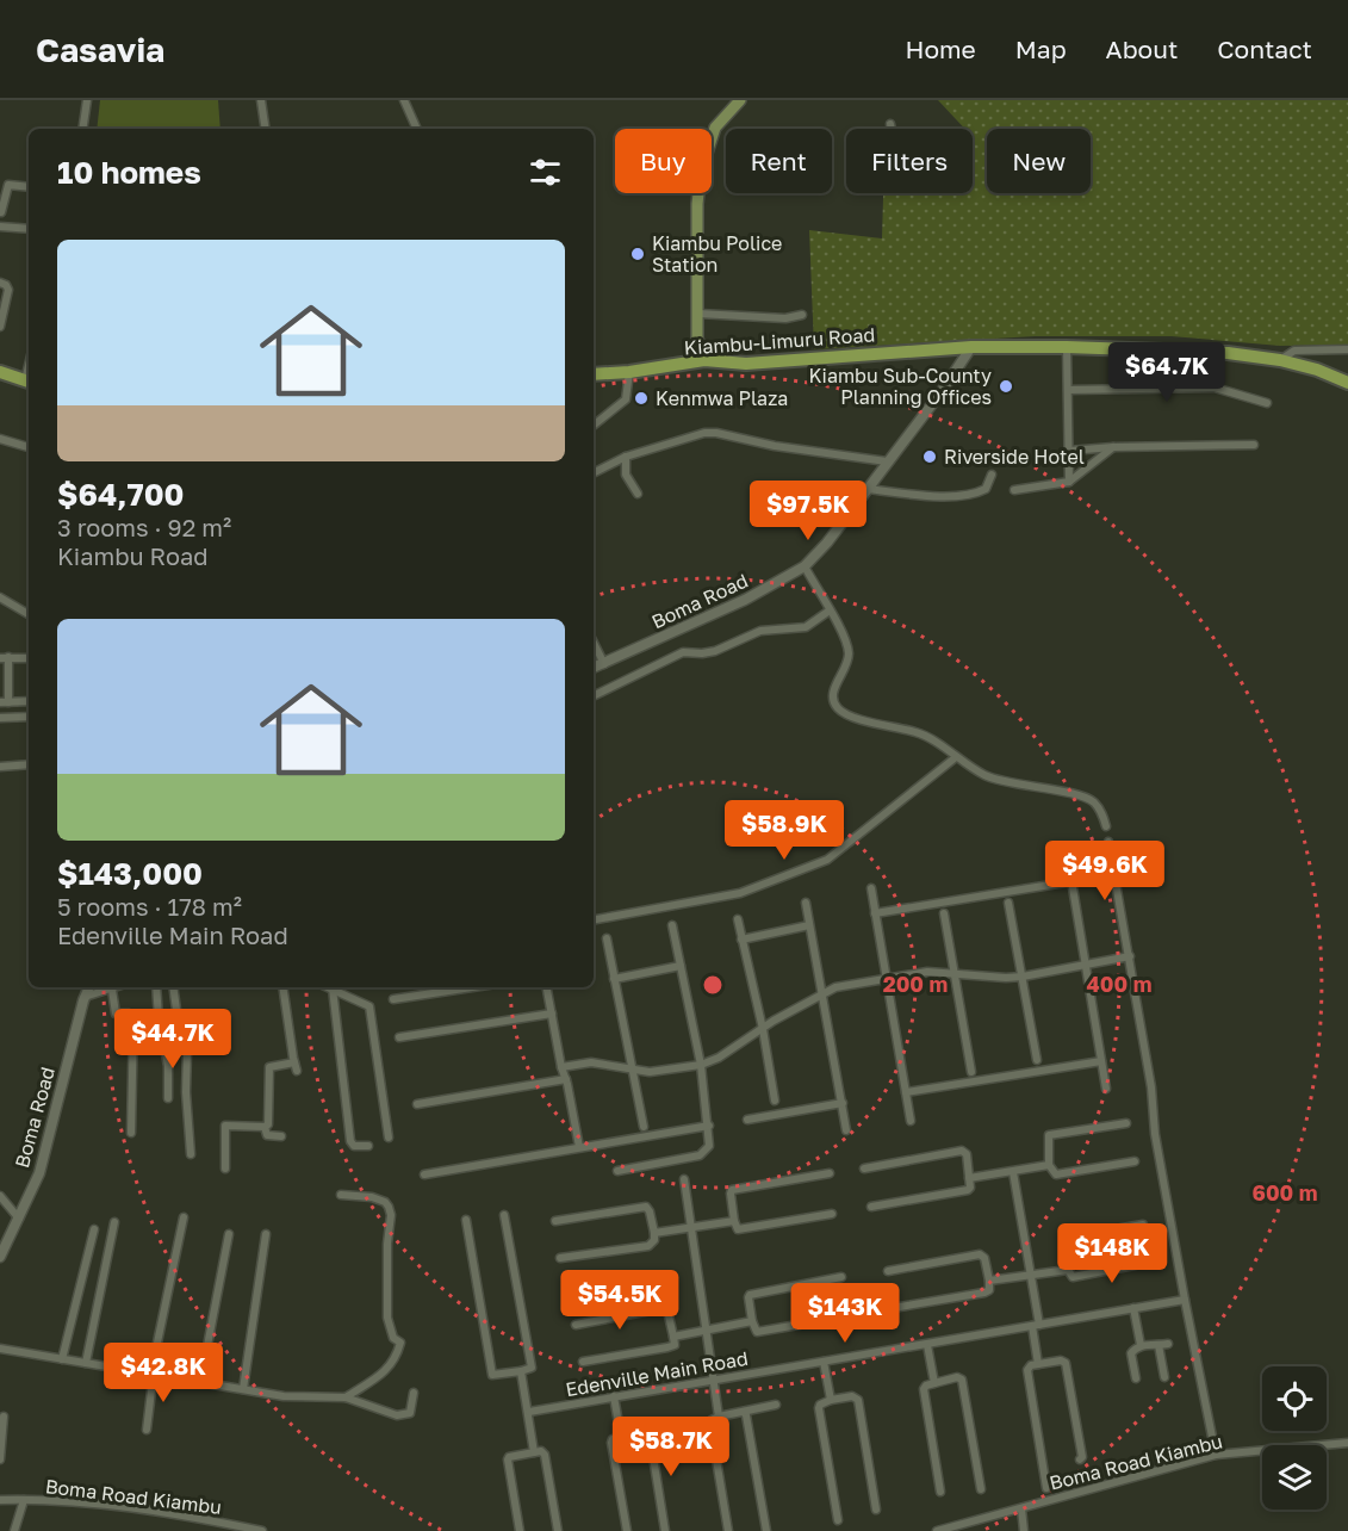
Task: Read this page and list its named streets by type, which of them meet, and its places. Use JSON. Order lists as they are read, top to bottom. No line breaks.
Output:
{"streets":{"highway":["Kiambu-Limuru Road"],"main road":["Boma Road"],"street":["Edenville Main Road","Boma Road Kiambu"]},"crossings":[["Kiambu-Limuru Road","Boma Road"]],"places":["Kiambu Police Station","Kiambu Sub-County Planning Offices","Kenmwa Plaza","Riverside Hotel"],"page":{"header":"Casavia","nav":["Home","Map","About","Contact"],"chip":["Buy","Rent","Filters","New"],"heading":"10 homes","list":[{"name":"$64,700","note":"3 rooms · 92 m² · Kiambu Road"},{"name":"$143,000","note":"5 rooms · 178 m² · Edenville Main Road"}],"price":["$64.7K","$97.5K","$58.9K","$49.6K","$44.7K","$148K","$54.5K","$143K","$42.8K","$58.7K"]},"rings":["200 m","400 m","600 m"]}
